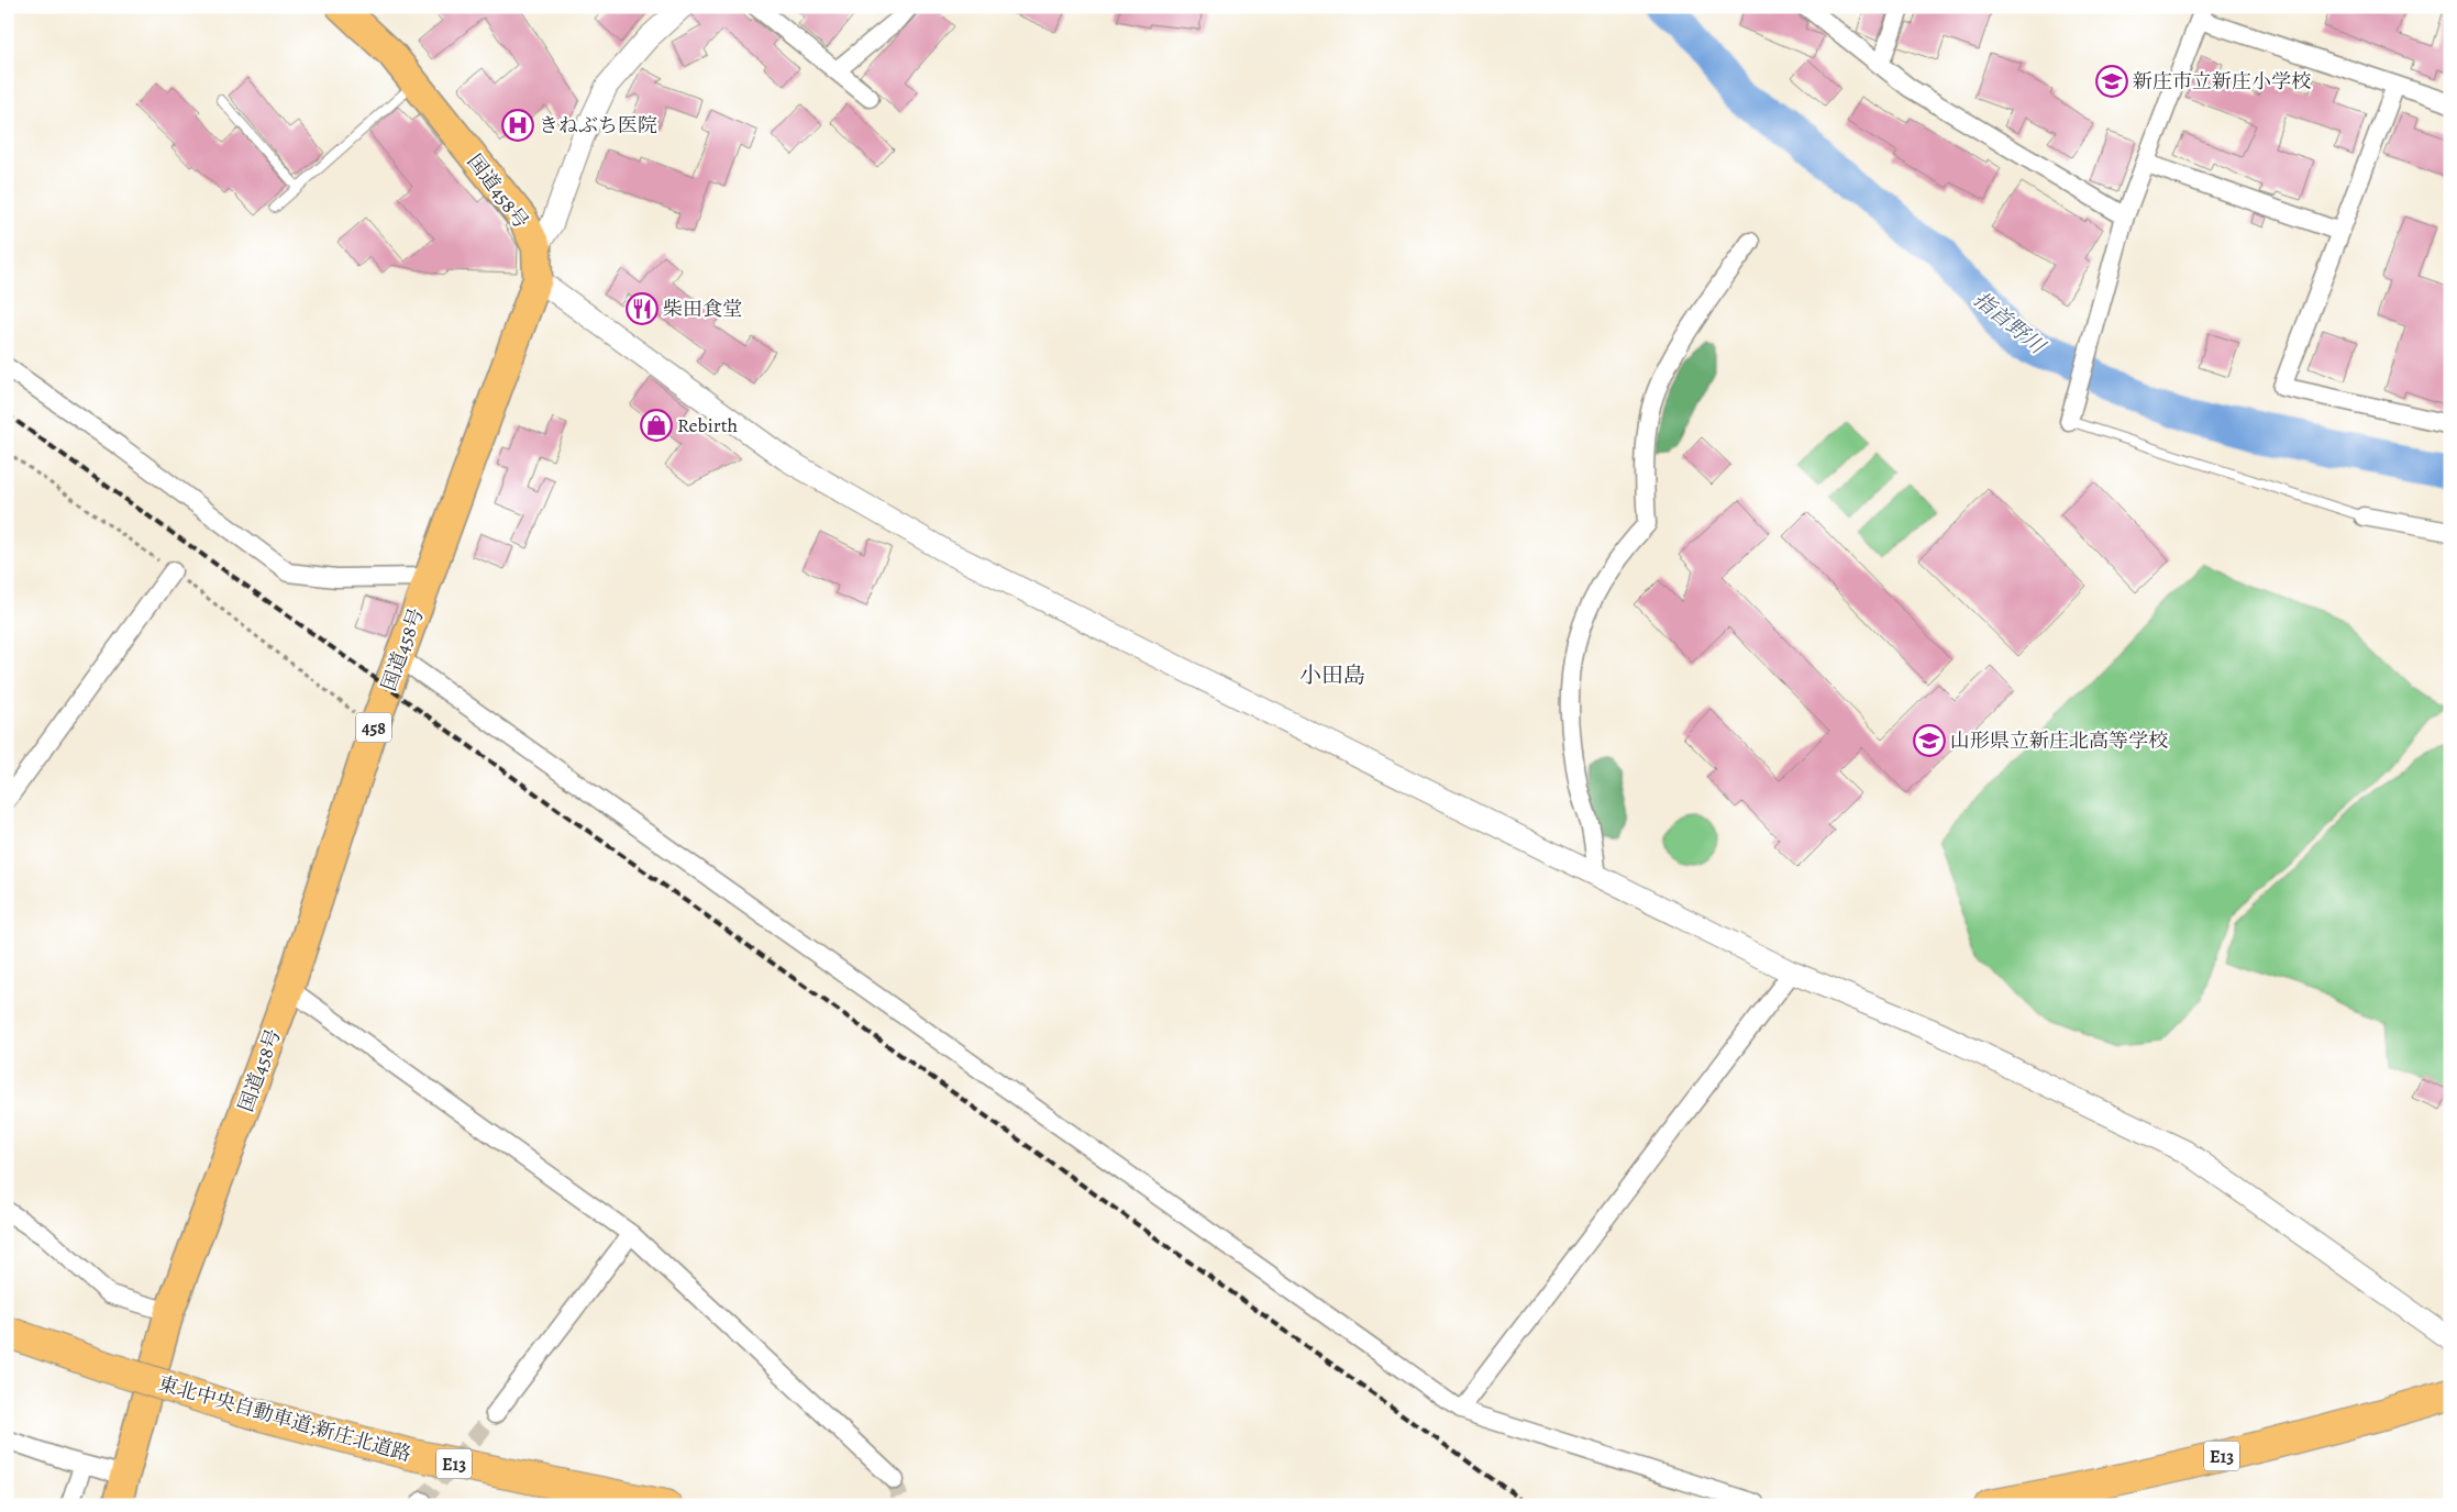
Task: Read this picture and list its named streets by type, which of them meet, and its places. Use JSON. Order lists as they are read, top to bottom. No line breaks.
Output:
{"streets":{"highway":["国道458号","458","東北中央自動車道;新庄北道路","E13"]},"districts":["小田島"],"water":["指首野川"],"places":{"school or university":["新庄市立新庄小学校","山形県立新庄北高等学校"],"hospital":["きねぶち医院"],"restaurant":["柴田食堂"],"shop":["Rebirth"]}}
